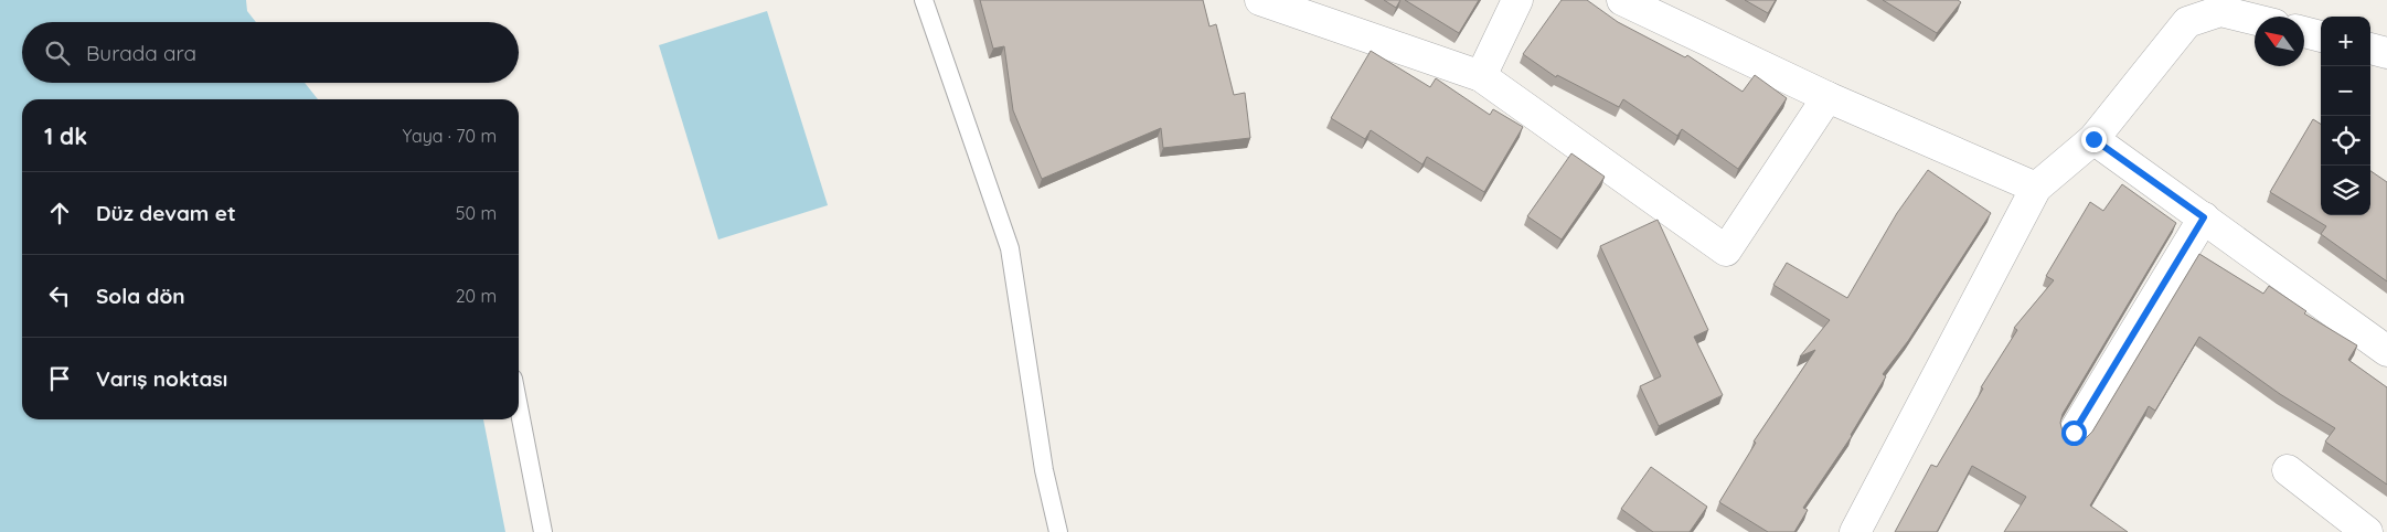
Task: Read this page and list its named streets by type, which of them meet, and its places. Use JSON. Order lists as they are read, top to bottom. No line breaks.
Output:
{"north":"top left","page":{"map_buttons":["+","−"],"search":"Burada ara","heading":["1 dk","Yaya · 70 m"],"list":[["Düz devam et","50 m"],["Sola dön","20 m"],"Varış noktası"]}}
